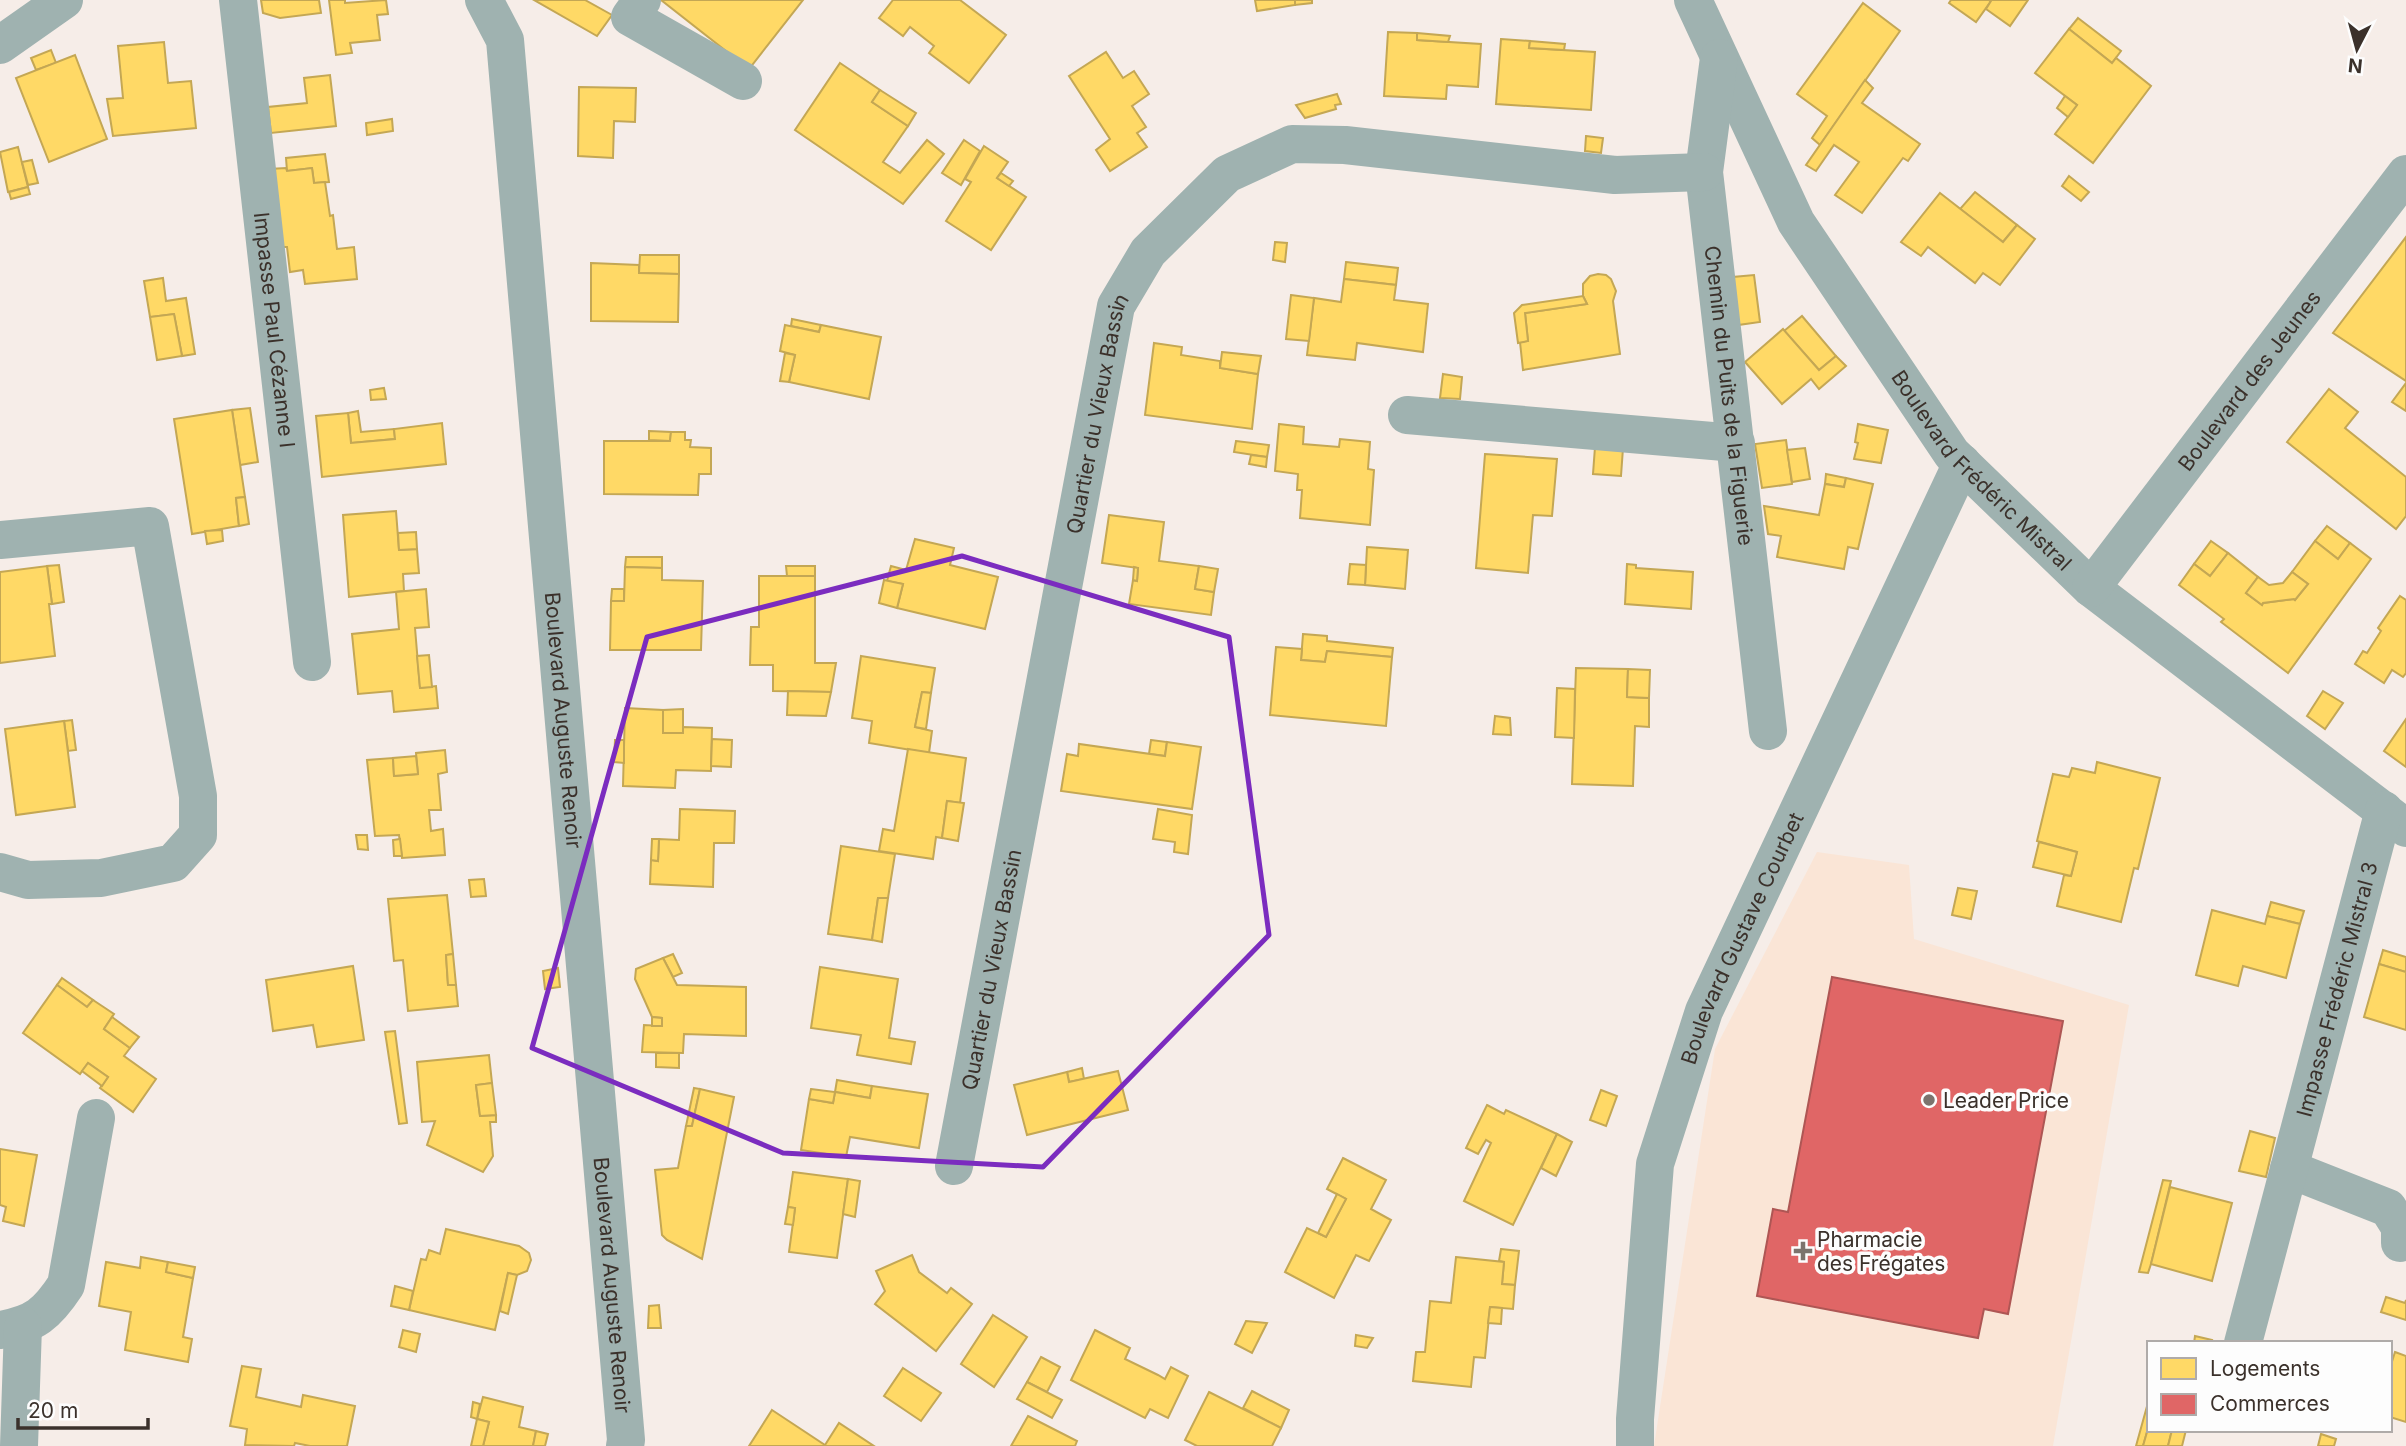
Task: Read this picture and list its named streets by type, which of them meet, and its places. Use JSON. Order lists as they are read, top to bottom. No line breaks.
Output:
{"streets":{"street":["Impasse Paul Cézanne I","Boulevard des Jeunes","Chemin du Puits de la Figuerie","Quartier du Vieux Bassin","Boulevard Frédéric Mistral","Boulevard Auguste Renoir","Boulevard Gustave Courbet","Impasse Frédéric Mistral 3"]},"crossings":[["Boulevard des Jeunes","Boulevard Frédéric Mistral"],["Chemin du Puits de la Figuerie","Quartier du Vieux Bassin"],["Chemin du Puits de la Figuerie","Boulevard Frédéric Mistral"],["Boulevard Frédéric Mistral","Boulevard Gustave Courbet"],["Boulevard Frédéric Mistral","Impasse Frédéric Mistral 3"]],"places":{"other":["Leader Price"],"health":["Pharmacie des Frégates"]},"legend":["Logements","Commerces"],"scale_bar":"20 m","north":"bottom"}
